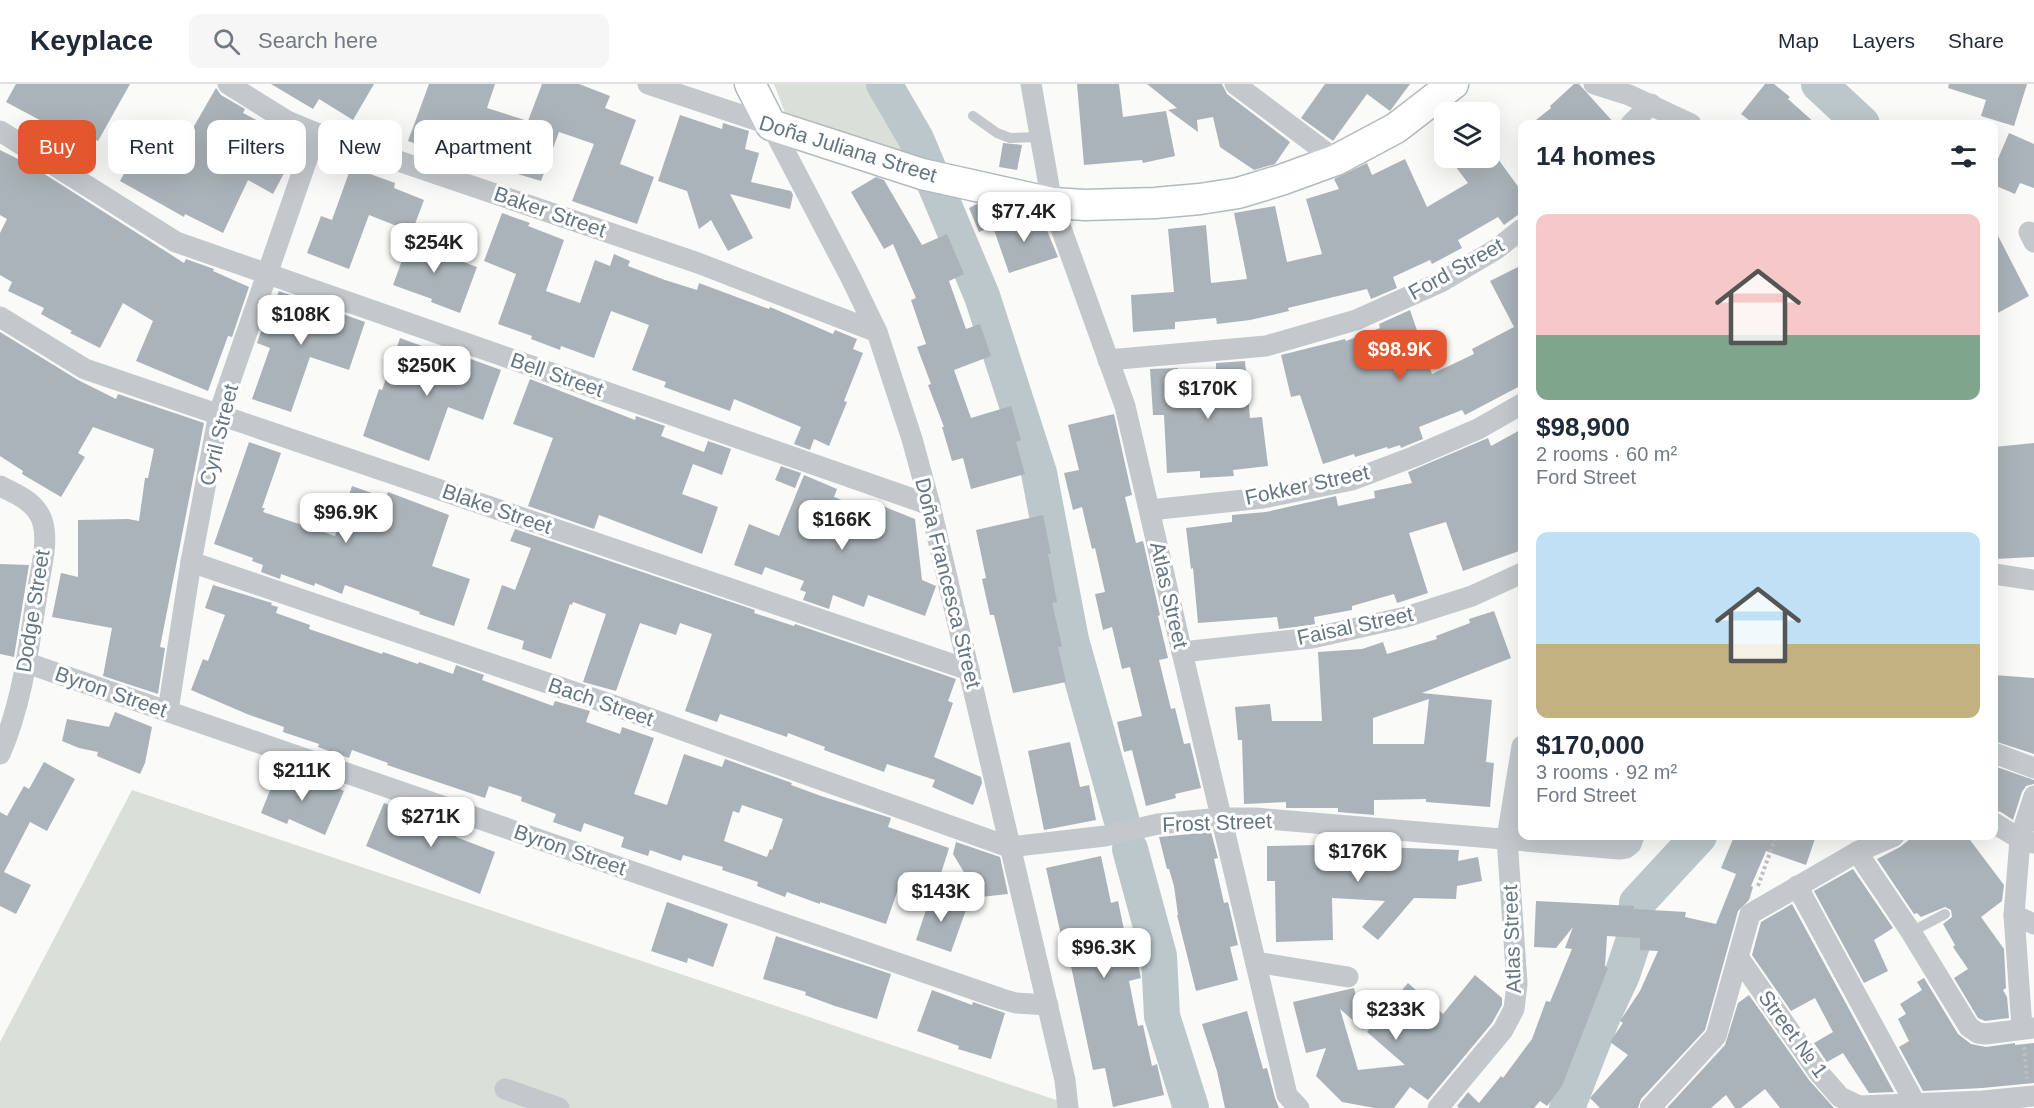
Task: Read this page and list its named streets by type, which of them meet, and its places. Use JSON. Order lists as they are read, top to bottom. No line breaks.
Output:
{"streets":{"street":["Doña Juliana Street","Baker Street","Ford Street","Bell Street","Cyril Street","Fokker Street","Blake Street","Doña Francesca Street","Atlas Street","Dodge Street","Faisal Street","Byron Street","Bach Street","Frost Street","Street № 1"]},"crossings":[["Doña Juliana Street","Doña Francesca Street"],["Doña Juliana Street","Atlas Street"],["Baker Street","Cyril Street"],["Baker Street","Doña Francesca Street"],["Ford Street","Atlas Street"],["Bell Street","Cyril Street"],["Bell Street","Doña Francesca Street"],["Cyril Street","Blake Street"],["Cyril Street","Byron Street"],["Cyril Street","Bach Street"],["Fokker Street","Atlas Street"],["Blake Street","Doña Francesca Street"],["Doña Francesca Street","Byron Street"],["Doña Francesca Street","Bach Street"],["Doña Francesca Street","Frost Street"],["Atlas Street","Faisal Street"],["Atlas Street","Frost Street"],["Dodge Street","Byron Street"],["Bach Street","Frost Street"]],"page":{"header":"Keyplace","search":"Search here","nav":["Map","Layers","Share"],"chip":["Buy","Rent","Filters","New","Apartment"],"heading":"14 homes","price":["$77.4K","$254K","$108K","$98.9K","$250K","$170K","$96.9K","$166K","$211K","$271K","$176K","$143K","$96.3K","$233K"],"list":[{"name":"$98,900","note":"2 rooms · 60 m² · Ford Street"},{"name":"$170,000","note":"3 rooms · 92 m² · Ford Street"}]}}
